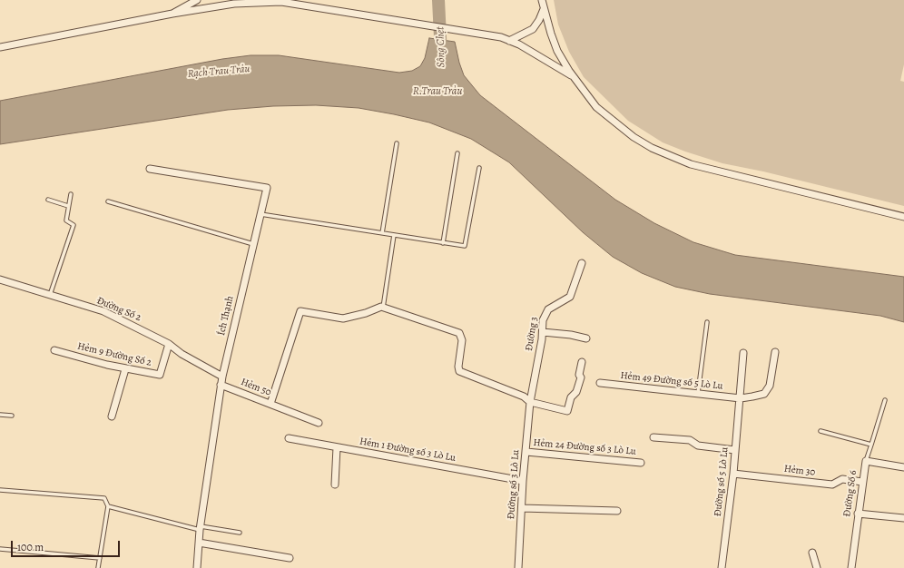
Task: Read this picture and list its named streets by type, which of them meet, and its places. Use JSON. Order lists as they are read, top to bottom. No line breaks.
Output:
{"streets":{"street":["Đường Số 2","Ích Thạnh","Đường 3","Hẻm 9 Đường Số 2","Hẻm 49 Đường số 5 Lò Lu","Hẻm 50","Hẻm 24 Đường số 3 Lò Lu","Hẻm 1 Đường số 3 Lò Lu","Hẻm 30","Đường số 5 Lò Lu","Đường số 3 Lò Lu","Đường Số 6"]},"crossings":[["Đường Số 2","Ích Thạnh"],["Đường Số 2","Hẻm 9 Đường Số 2"],["Ích Thạnh","Hẻm 50"],["Đường 3","Đường số 3 Lò Lu"],["Hẻm 49 Đường số 5 Lò Lu","Đường số 5 Lò Lu"],["Hẻm 24 Đường số 3 Lò Lu","Đường số 3 Lò Lu"],["Hẻm 1 Đường số 3 Lò Lu","Đường số 3 Lò Lu"],["Hẻm 30","Đường số 5 Lò Lu"],["Hẻm 30","Đường Số 6"]],"water":["Sông Chẹt","Rạch Trau Trảu","R.Trau Trảu"],"scale_bar":"100 m"}
